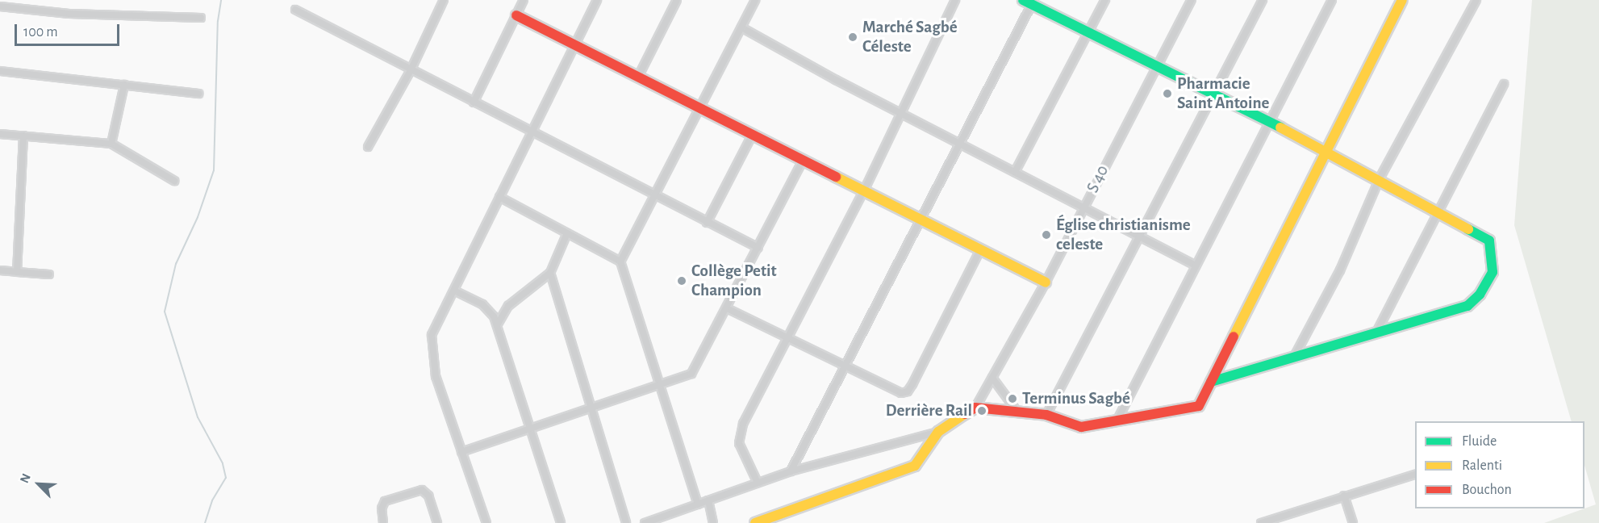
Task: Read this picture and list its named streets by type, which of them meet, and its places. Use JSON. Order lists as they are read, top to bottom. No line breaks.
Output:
{"streets":{"street":["S 40"]},"places":["Marché Sagbé Céleste","Pharmacie Saint Antoine","Église christianisme celeste","Collège Petit Champion","Terminus Sagbé","Derrière Rail"],"legend":["Fluide","Ralenti","Bouchon"],"scale_bar":"100 m","north":"top left"}
